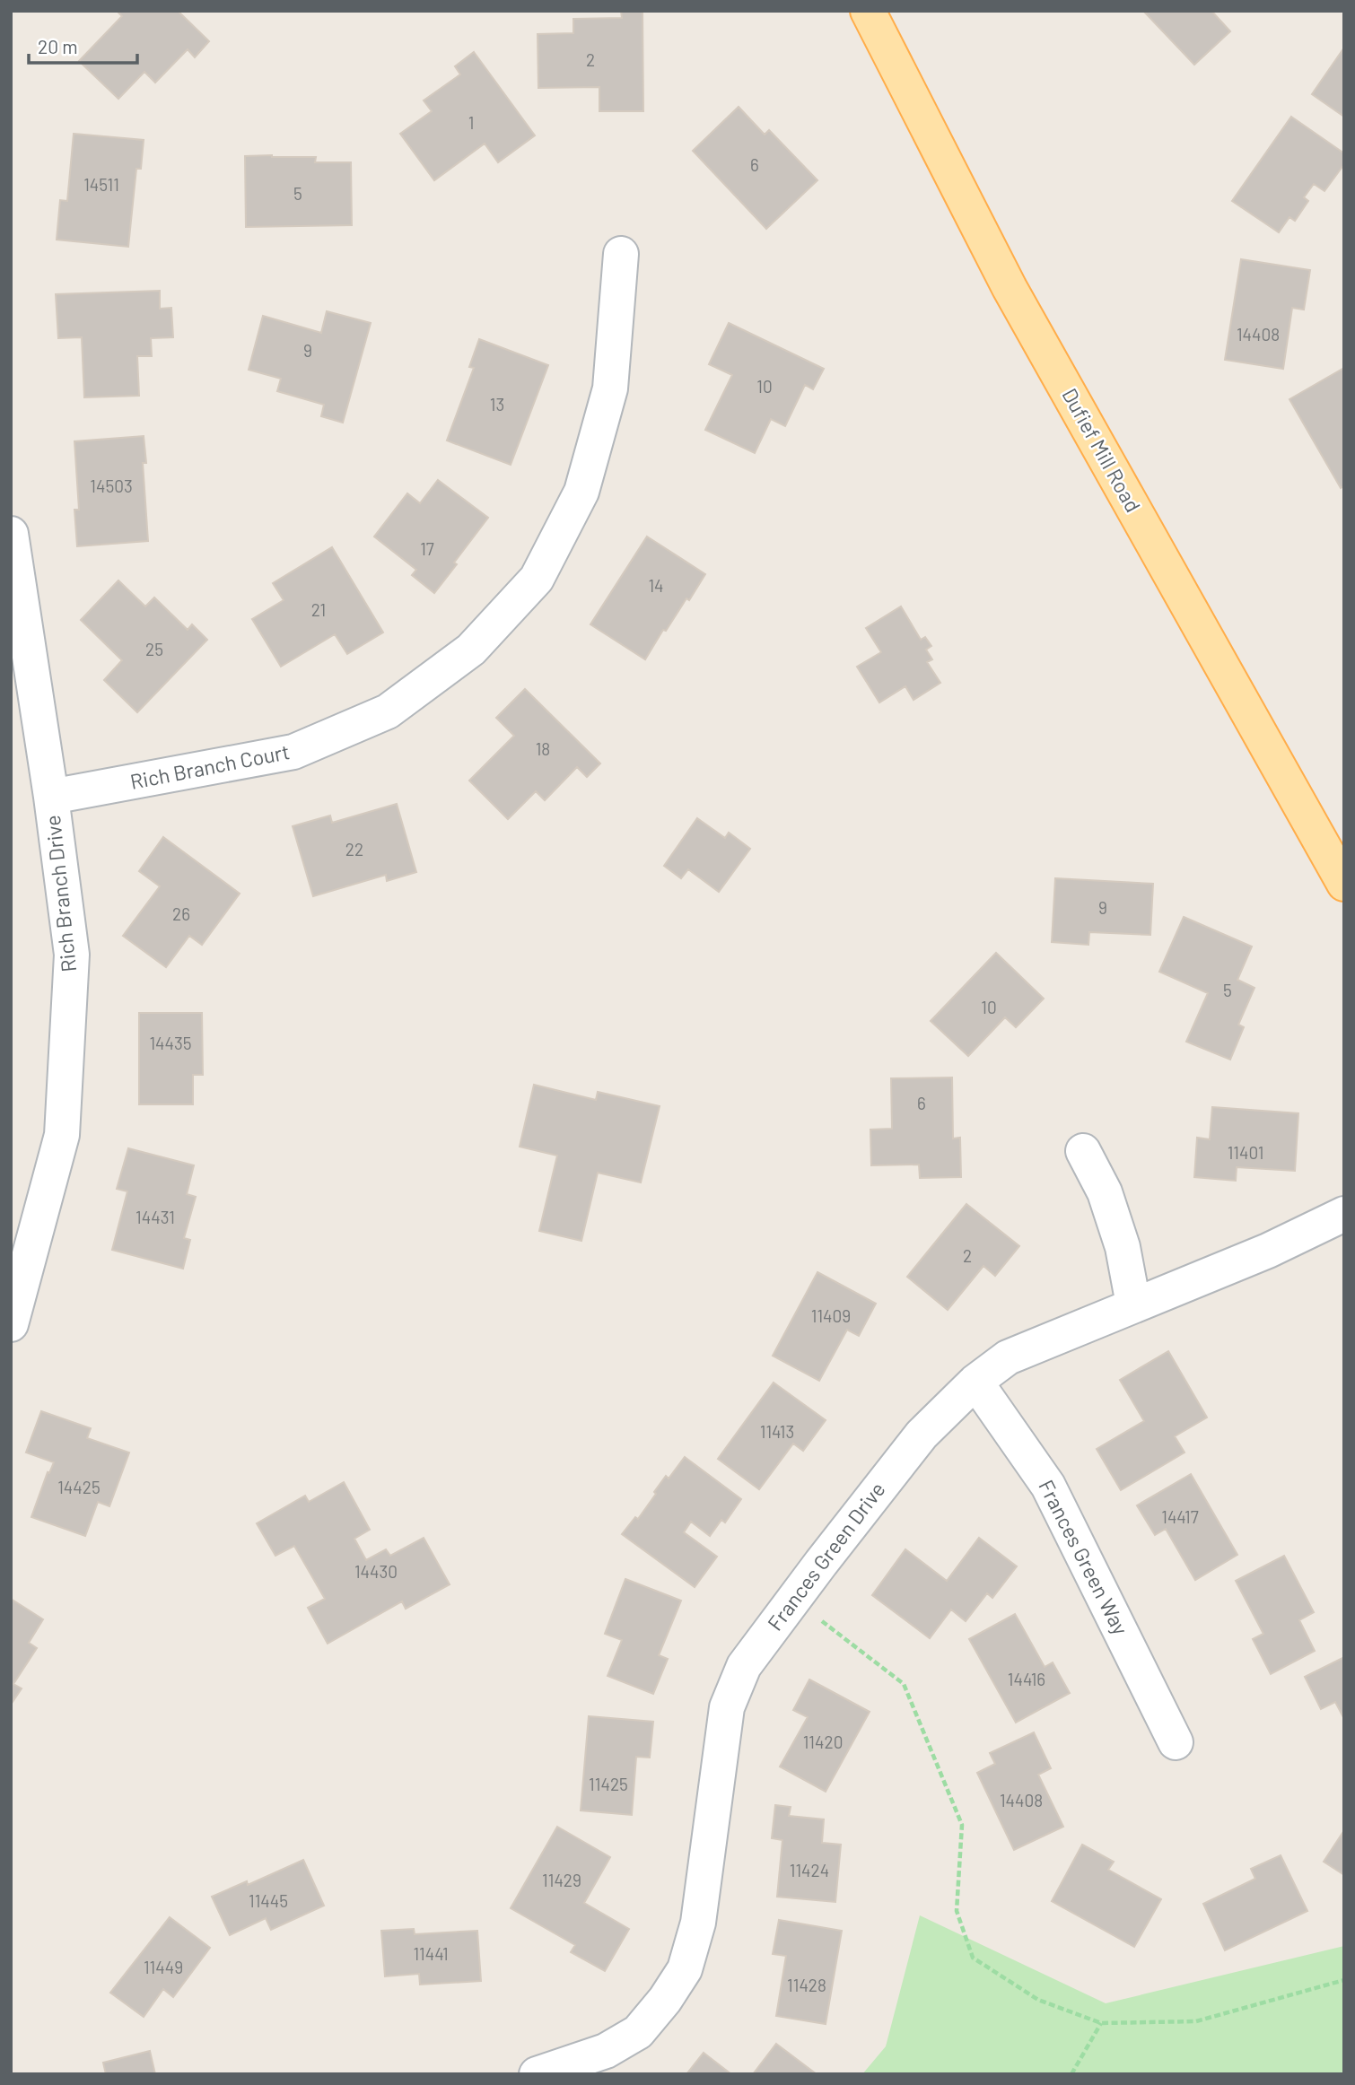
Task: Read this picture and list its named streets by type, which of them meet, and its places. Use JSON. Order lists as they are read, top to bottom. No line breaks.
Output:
{"streets":{"main road":["Dufief Mill Road"],"street":["Rich Branch Court","Rich Branch Drive","Frances Green Drive","Frances Green Way"]},"crossings":[["Rich Branch Court","Rich Branch Drive"],["Frances Green Drive","Frances Green Way"]],"house_numbers":["2","1","6","14511","5","14408","9","10","13","14503","17","14","21","25","18","22","9","26","5","10","14435","6","11401","14431","2","11409","11413","14425","14417","14430","14416","11420","11425","14408","11424","11429","11445","11441","11449","11428"],"scale_bar":"20 m"}
